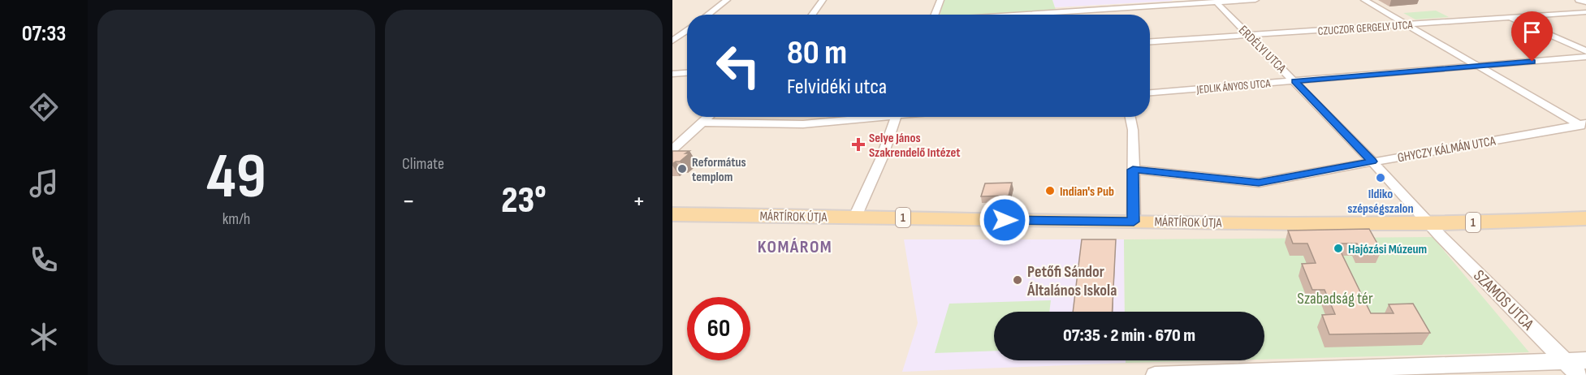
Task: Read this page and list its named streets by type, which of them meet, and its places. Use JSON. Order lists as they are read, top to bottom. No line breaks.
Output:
{"streets":{"main road":["MÁRTÍROK ÚTJA","1"],"street":["CZUCZOR GERGELY UTCA","ERDÉLYI UTCA","JEDLIK ÁNYOS UTCA","GHYCZY KÁLMÁN UTCA","SZAMOS UTCA"]},"crossings":[["CZUCZOR GERGELY UTCA","ERDÉLYI UTCA"],["ERDÉLYI UTCA","JEDLIK ÁNYOS UTCA"],["ERDÉLYI UTCA","GHYCZY KÁLMÁN UTCA"],["ERDÉLYI UTCA","MÁRTÍROK ÚTJA"],["ERDÉLYI UTCA","SZAMOS UTCA"],["MÁRTÍROK ÚTJA","SZAMOS UTCA"]],"districts":["KOMÁROM"],"parks":["Szabadság tér"],"places":{"health":["Selye János Szakrendelő Intézet"],"other":["Református templom","Ildiko szépségszalon","Indian's Pub","Hajózási Múzeum","Petőfi Sándor Általános Iskola"]},"page":{"tabs":"07:33","tile":[["49","km/h"],"Climate"],"turn":["80 m","Felvidéki utca"],"heat":["−","23°","+"],"limit":"60","trip":"07:35 · 2 min · 670 m"}}
